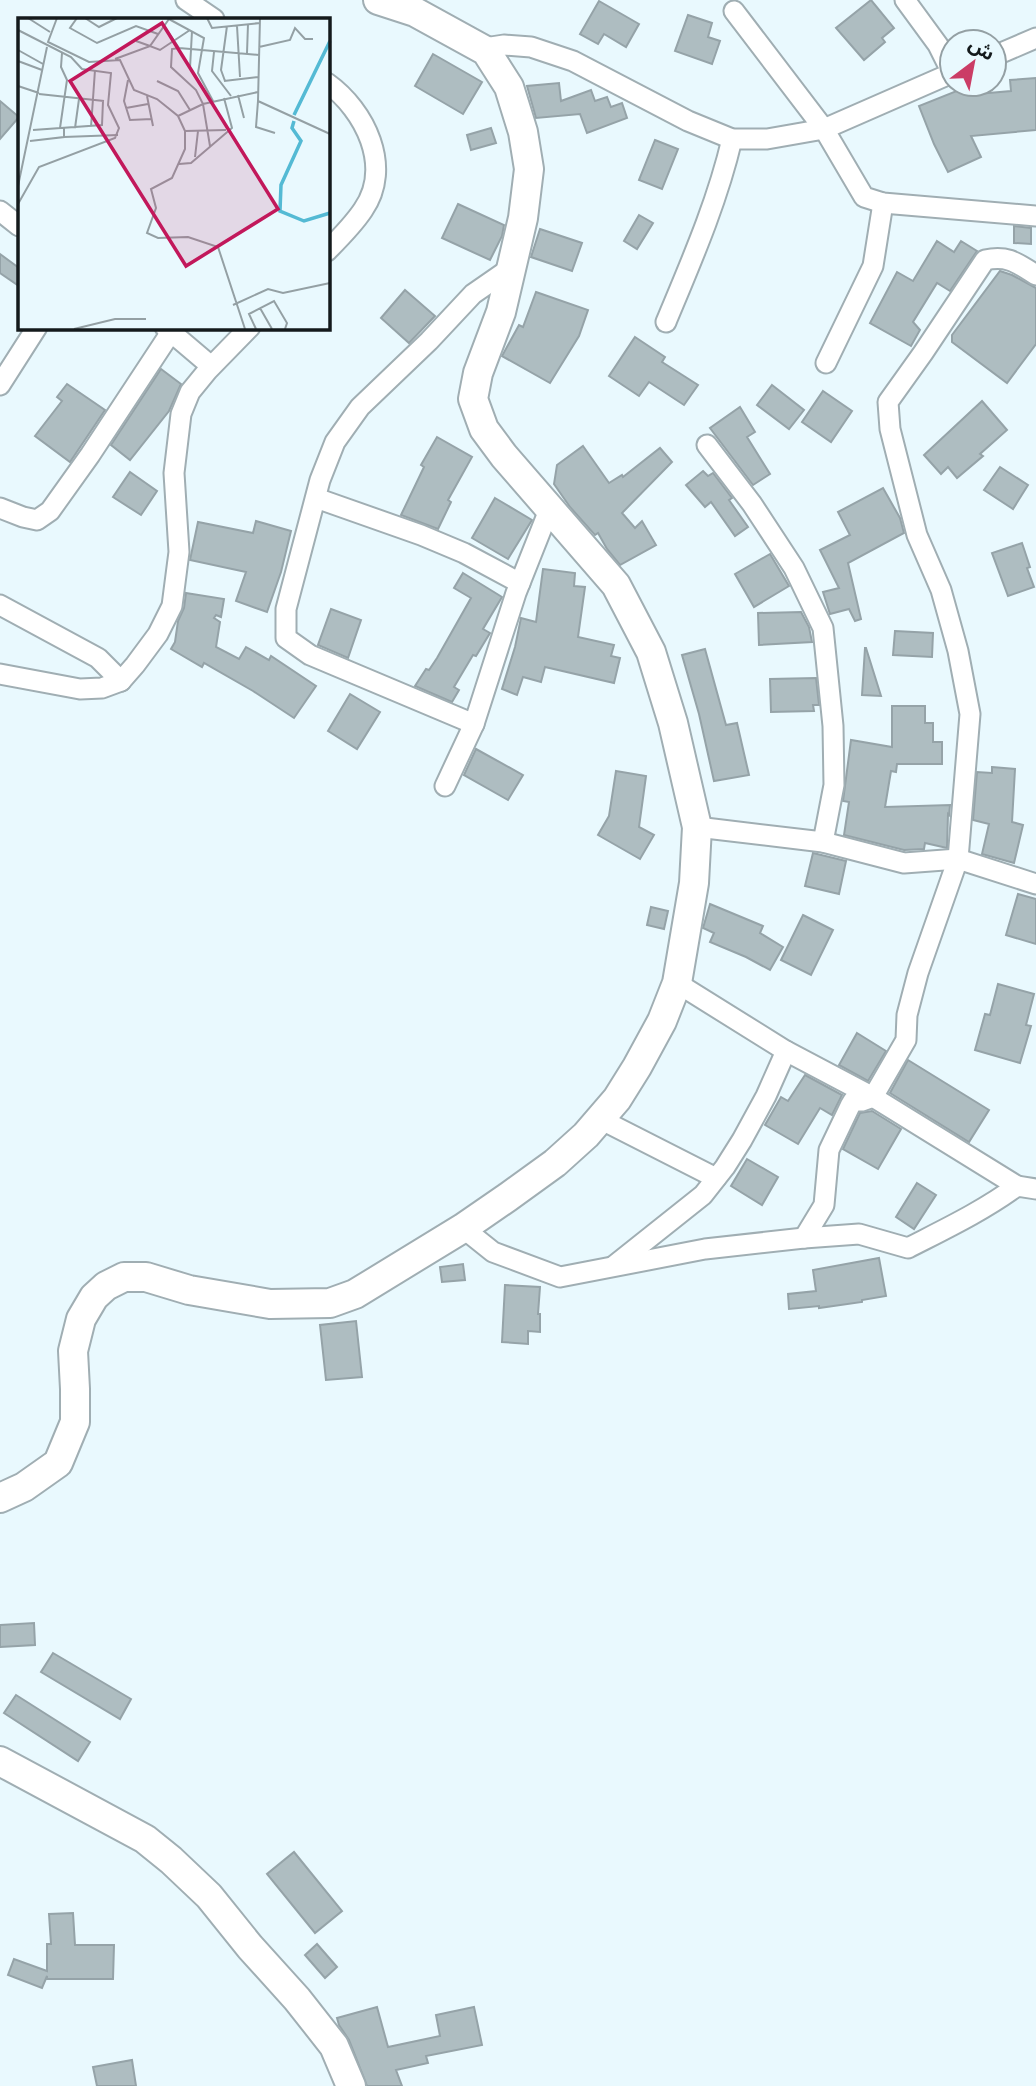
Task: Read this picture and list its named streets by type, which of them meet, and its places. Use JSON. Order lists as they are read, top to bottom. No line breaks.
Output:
{"north":"top right"}
